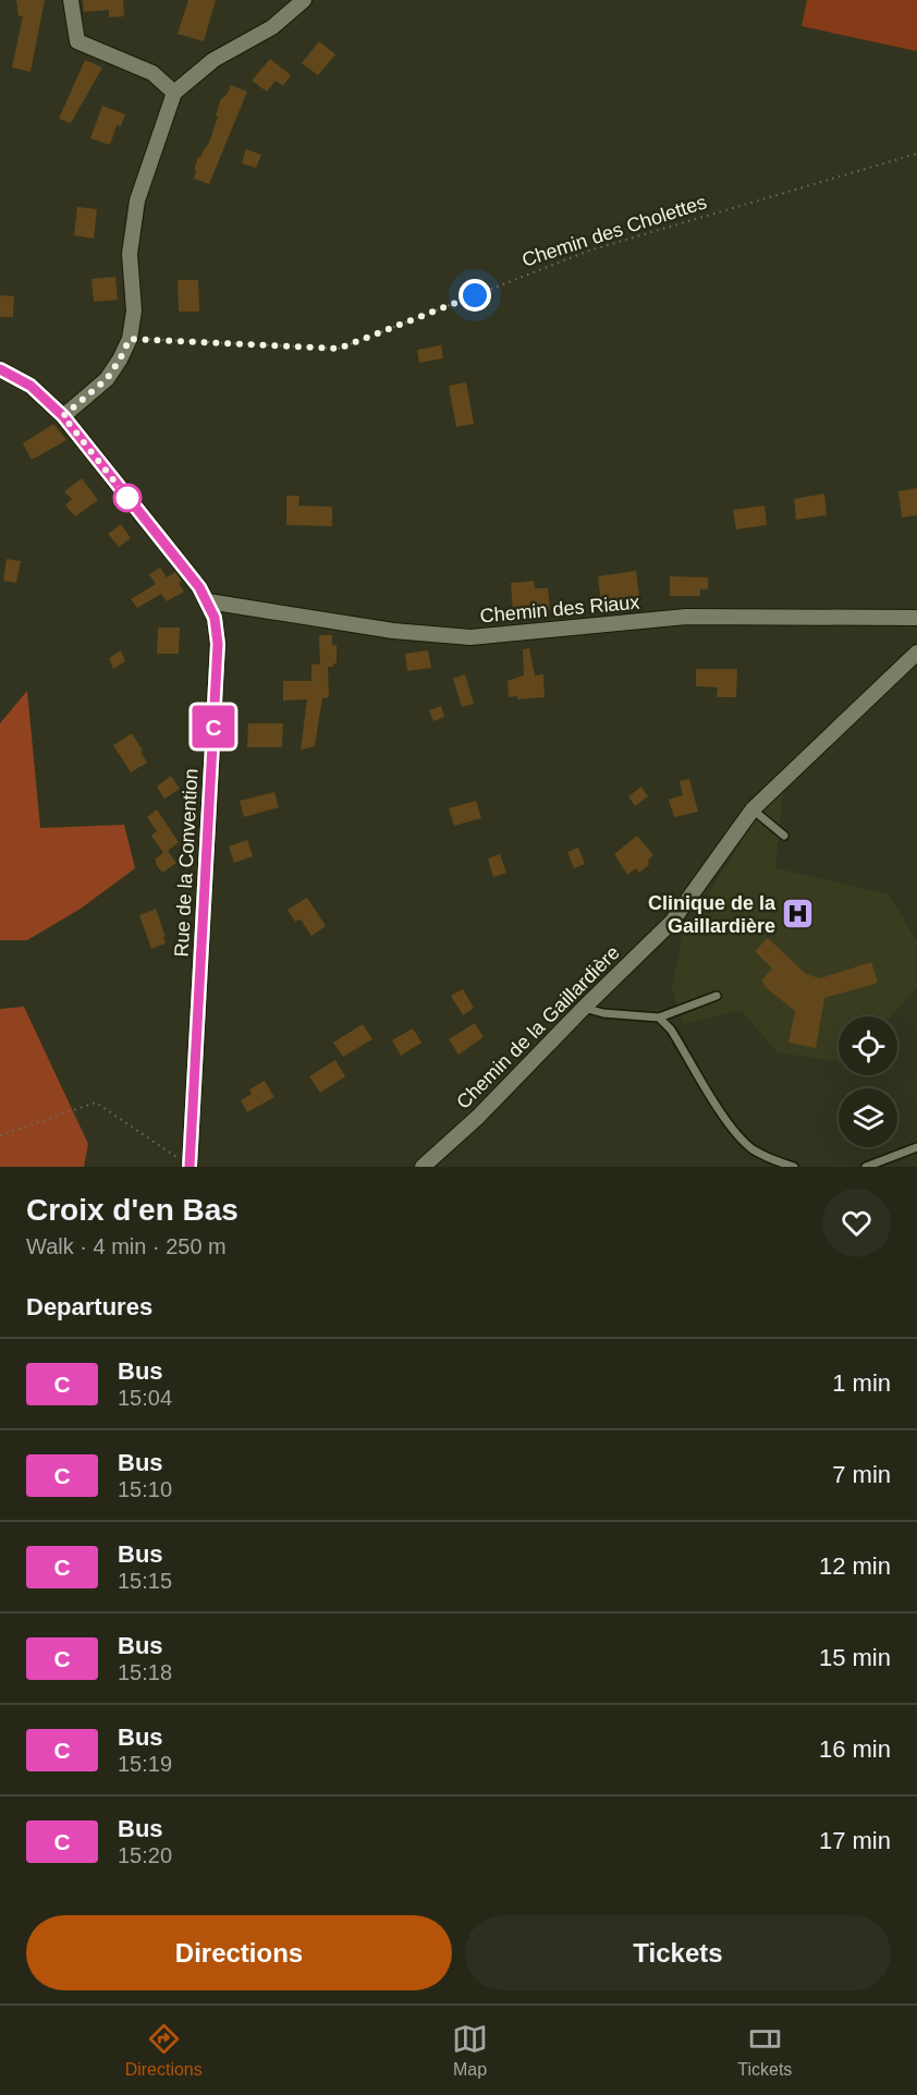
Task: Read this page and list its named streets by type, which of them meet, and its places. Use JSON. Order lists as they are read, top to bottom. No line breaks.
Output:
{"streets":{"street":["Chemin des Riaux","Rue de la Convention","Chemin de la Gaillardière"],"path":["Chemin des Cholettes"]},"crossings":[["Chemin des Riaux","Rue de la Convention"]],"places":{"hospital":["Clinique de la Gaillardière"]},"lines":["bus line C"],"page":{"on_map":"C","heading":[["Croix d'en Bas","Walk · 4 min · 250 m"],"Departures"],"list":[{"mark":"C","name":"Bus","note":"15:04","value":"1 min"},{"mark":"C","name":"Bus","note":"15:10","value":"7 min"},{"mark":"C","name":"Bus","note":"15:15","value":"12 min"},{"mark":"C","name":"Bus","note":"15:18","value":"15 min"},{"mark":"C","name":"Bus","note":"15:19","value":"16 min"},{"mark":"C","name":"Bus","note":"15:20","value":"17 min"}],"buttons":["Directions","Tickets"],"tabs":["Directions","Map","Tickets"]}}
